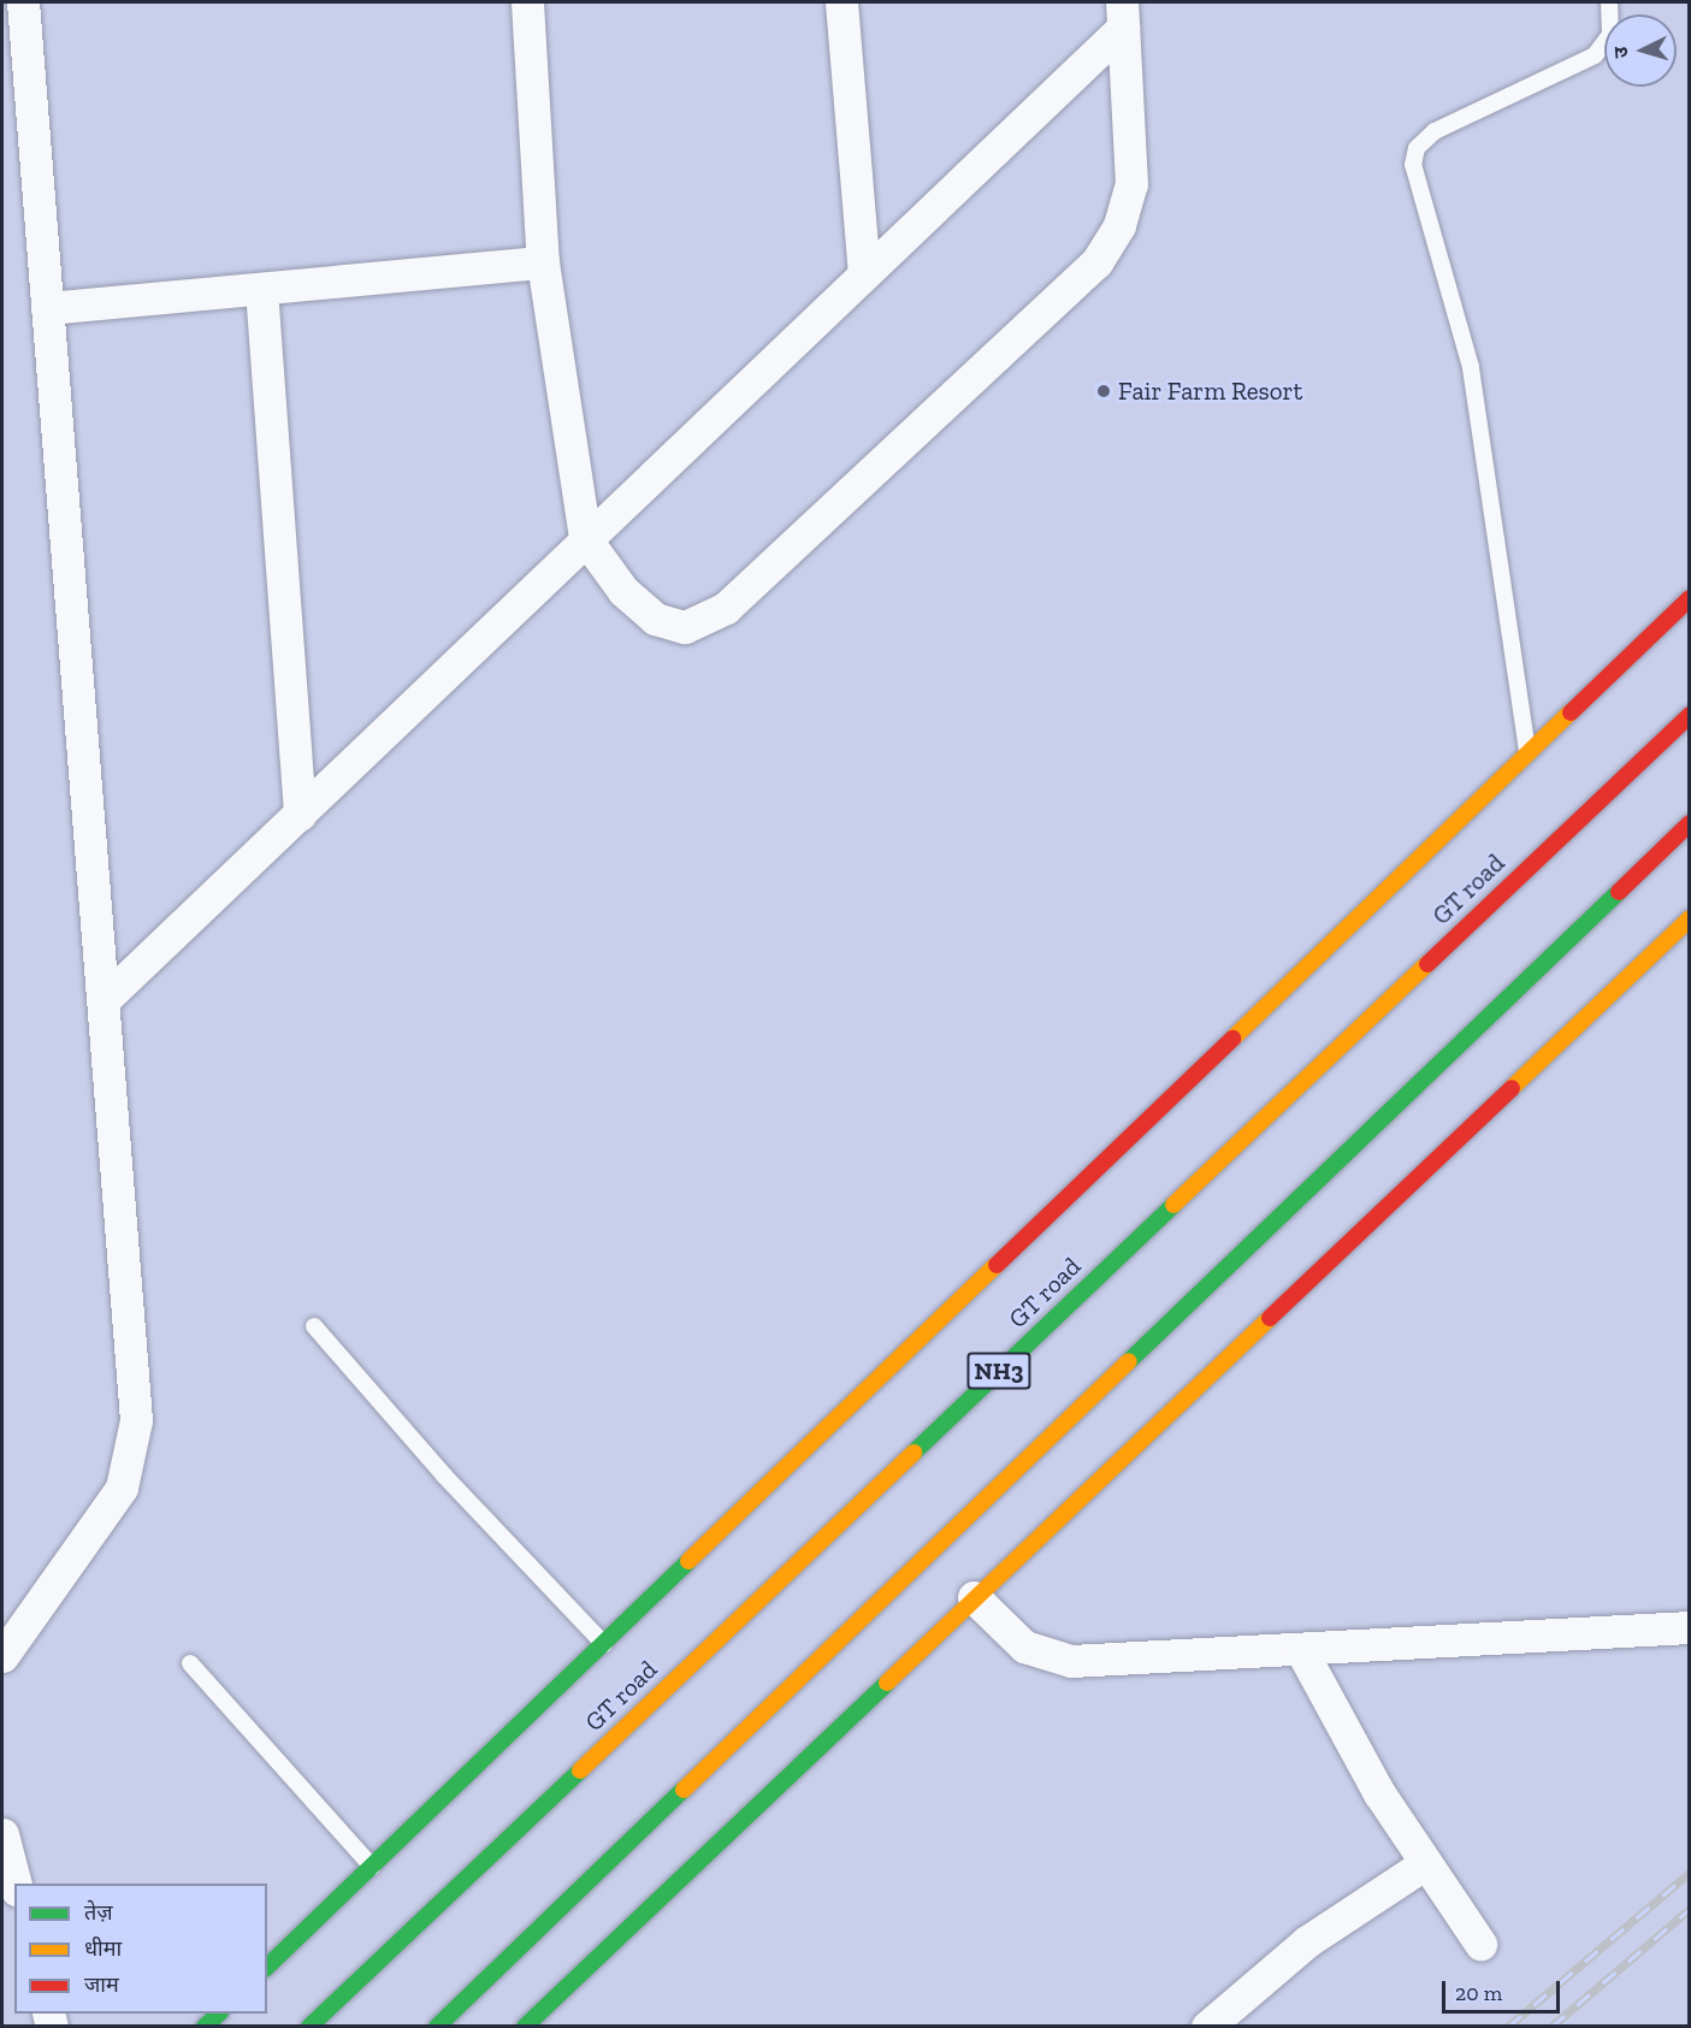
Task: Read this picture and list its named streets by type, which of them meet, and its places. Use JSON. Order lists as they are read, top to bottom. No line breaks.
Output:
{"streets":{"main road":["GT road","NH3"]},"places":["Fair Farm Resort"],"legend":["तेज़","धीमा","जाम"],"scale_bar":"20 m","north":"left"}
